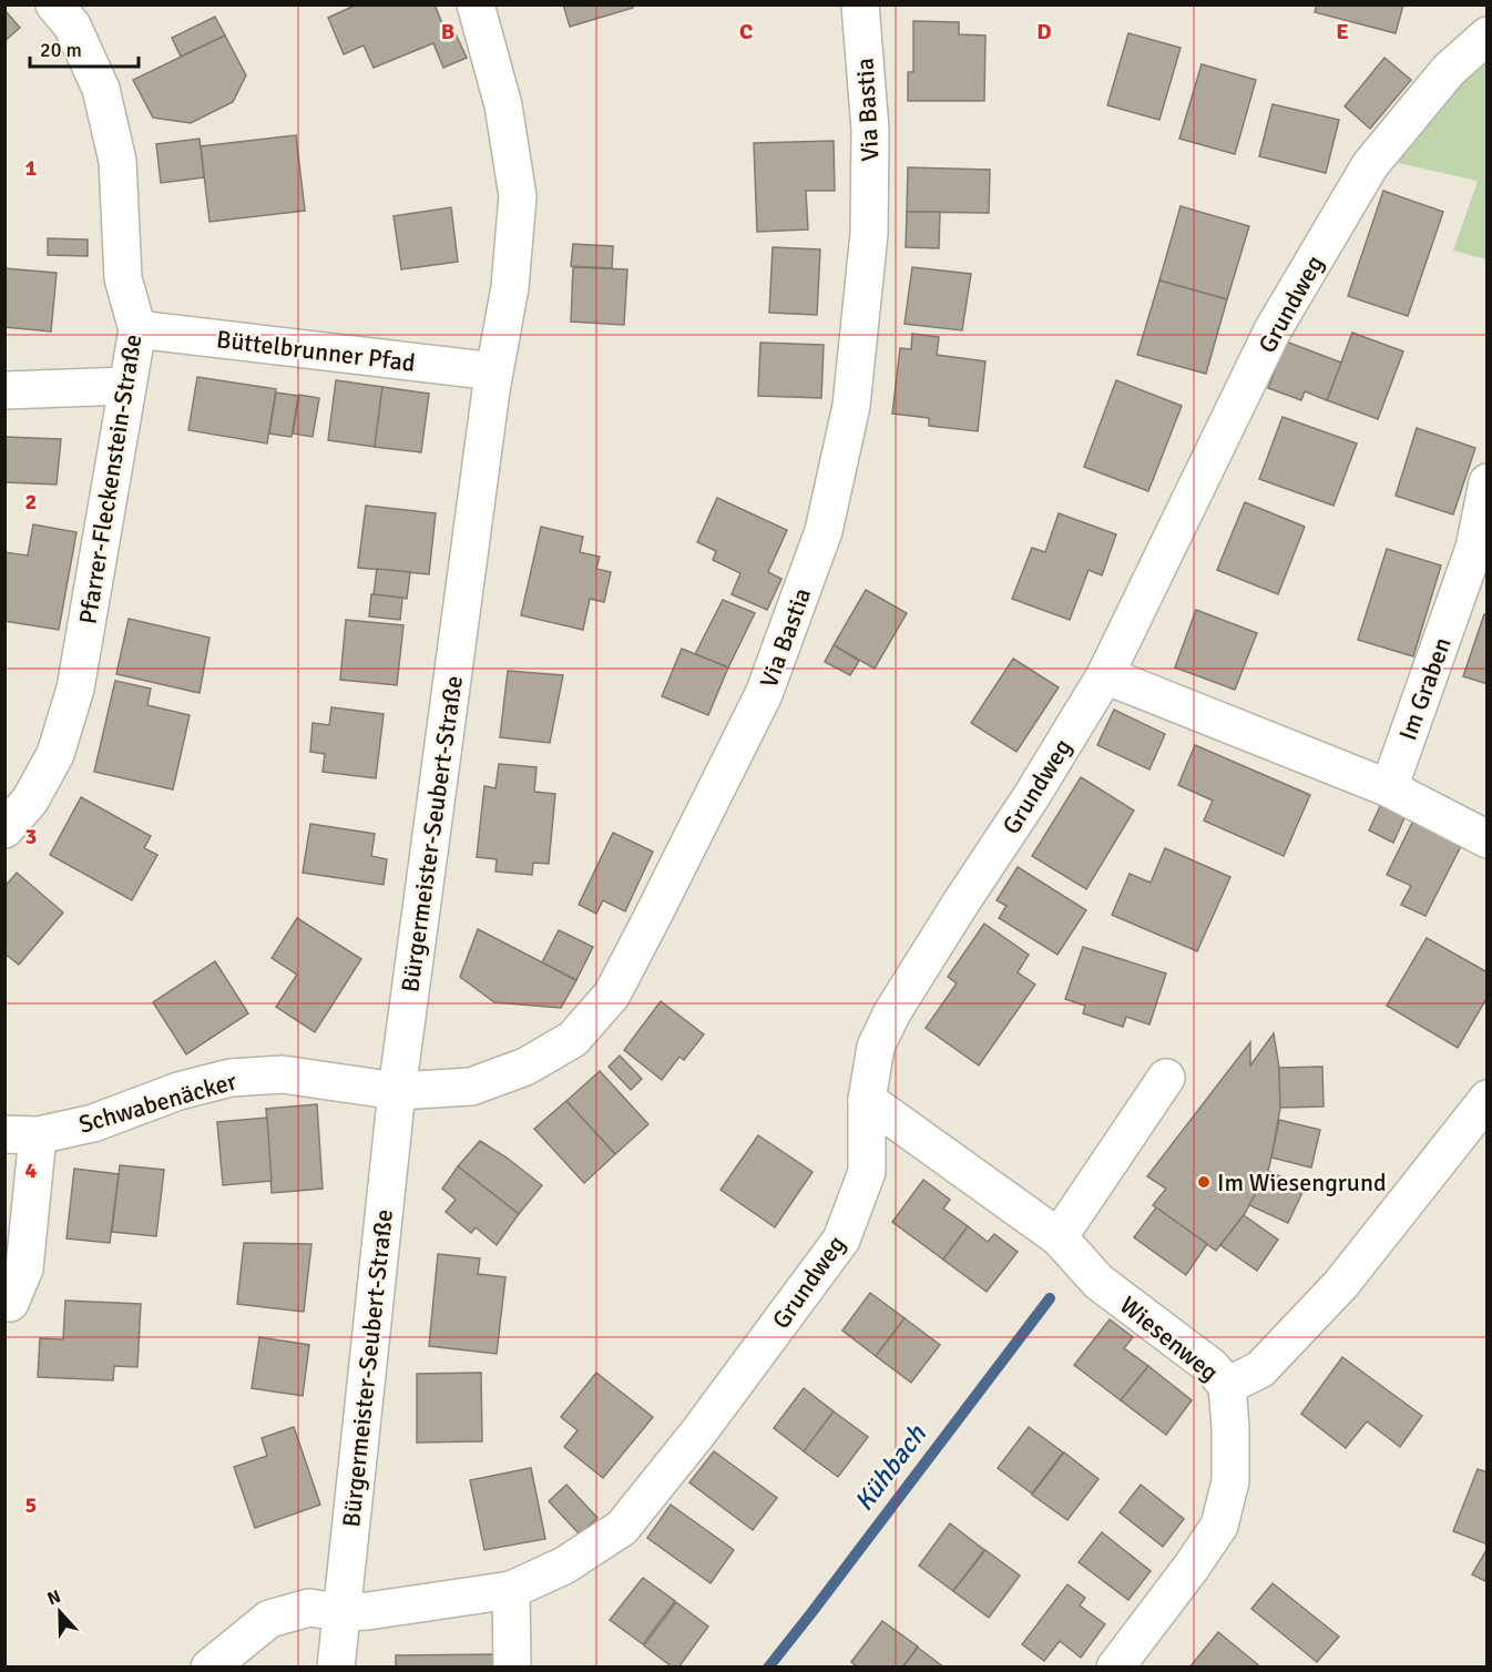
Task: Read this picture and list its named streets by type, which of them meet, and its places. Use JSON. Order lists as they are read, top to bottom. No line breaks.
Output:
{"streets":{"street":["Via Bastia","Grundweg","Büttelbrunner Pfad","Pfarrer-Fleckenstein-Straße","Im Graben","Bürgermeister-Seubert-Straße","Schwabenäcker","Wiesenweg"]},"crossings":[["Via Bastia","Bürgermeister-Seubert-Straße"],["Via Bastia","Schwabenäcker"],["Grundweg","Bürgermeister-Seubert-Straße"],["Grundweg","Wiesenweg"],["Büttelbrunner Pfad","Pfarrer-Fleckenstein-Straße"],["Büttelbrunner Pfad","Bürgermeister-Seubert-Straße"],["Bürgermeister-Seubert-Straße","Schwabenäcker"]],"water":["Kühbach"],"places":["Im Wiesengrund"],"scale_bar":"20 m","north":"top","grid":{"columns":["B","C","D","E"],"rows":["1","2","3","4","5"]}}
